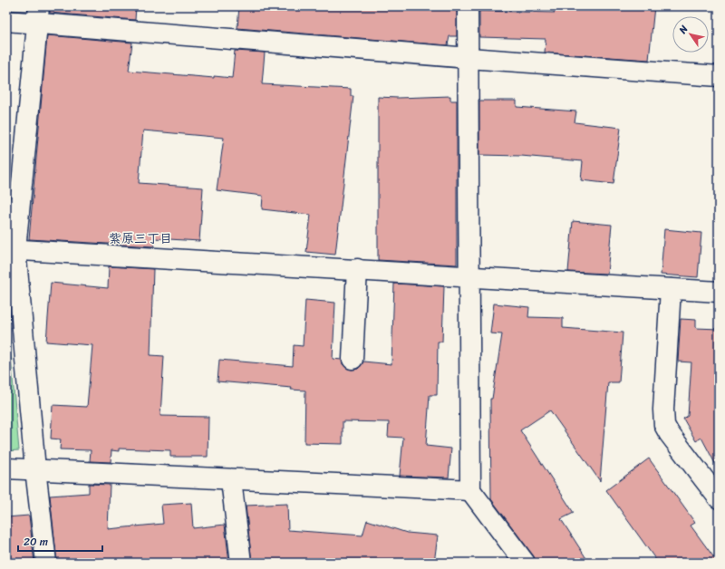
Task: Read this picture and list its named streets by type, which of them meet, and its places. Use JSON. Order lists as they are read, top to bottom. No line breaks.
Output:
{"districts":["紫原三丁目"],"scale_bar":"20 m","north":"top left"}
